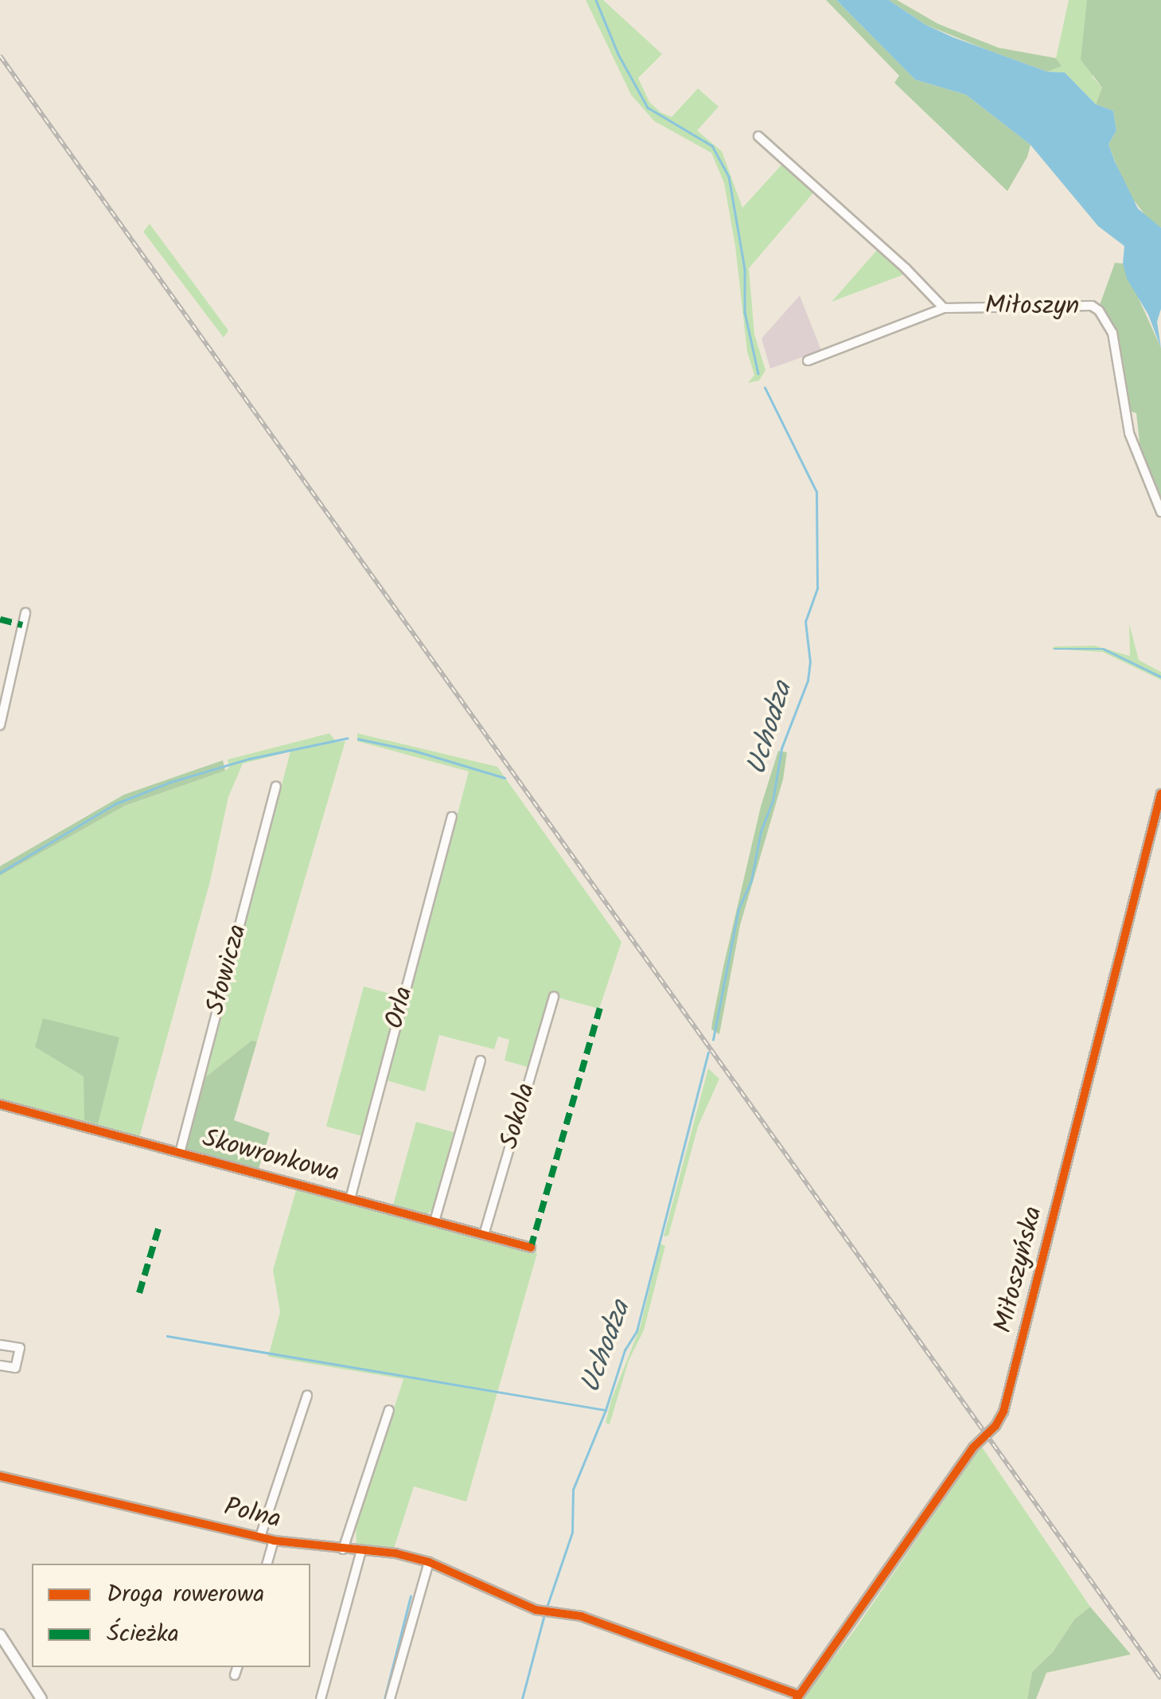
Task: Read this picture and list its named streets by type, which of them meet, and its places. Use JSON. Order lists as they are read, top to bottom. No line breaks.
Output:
{"streets":{"street":["Miłoszyn","Słowicza","Orla","Sokola","Skowronkowa","Miłoszyńska","Polna"]},"crossings":[["Słowicza","Skowronkowa"],["Orla","Skowronkowa"],["Sokola","Skowronkowa"],["Miłoszyńska","Polna"]],"water":["Uchodza"],"legend":["Droga rowerowa","Ścieżka"]}
